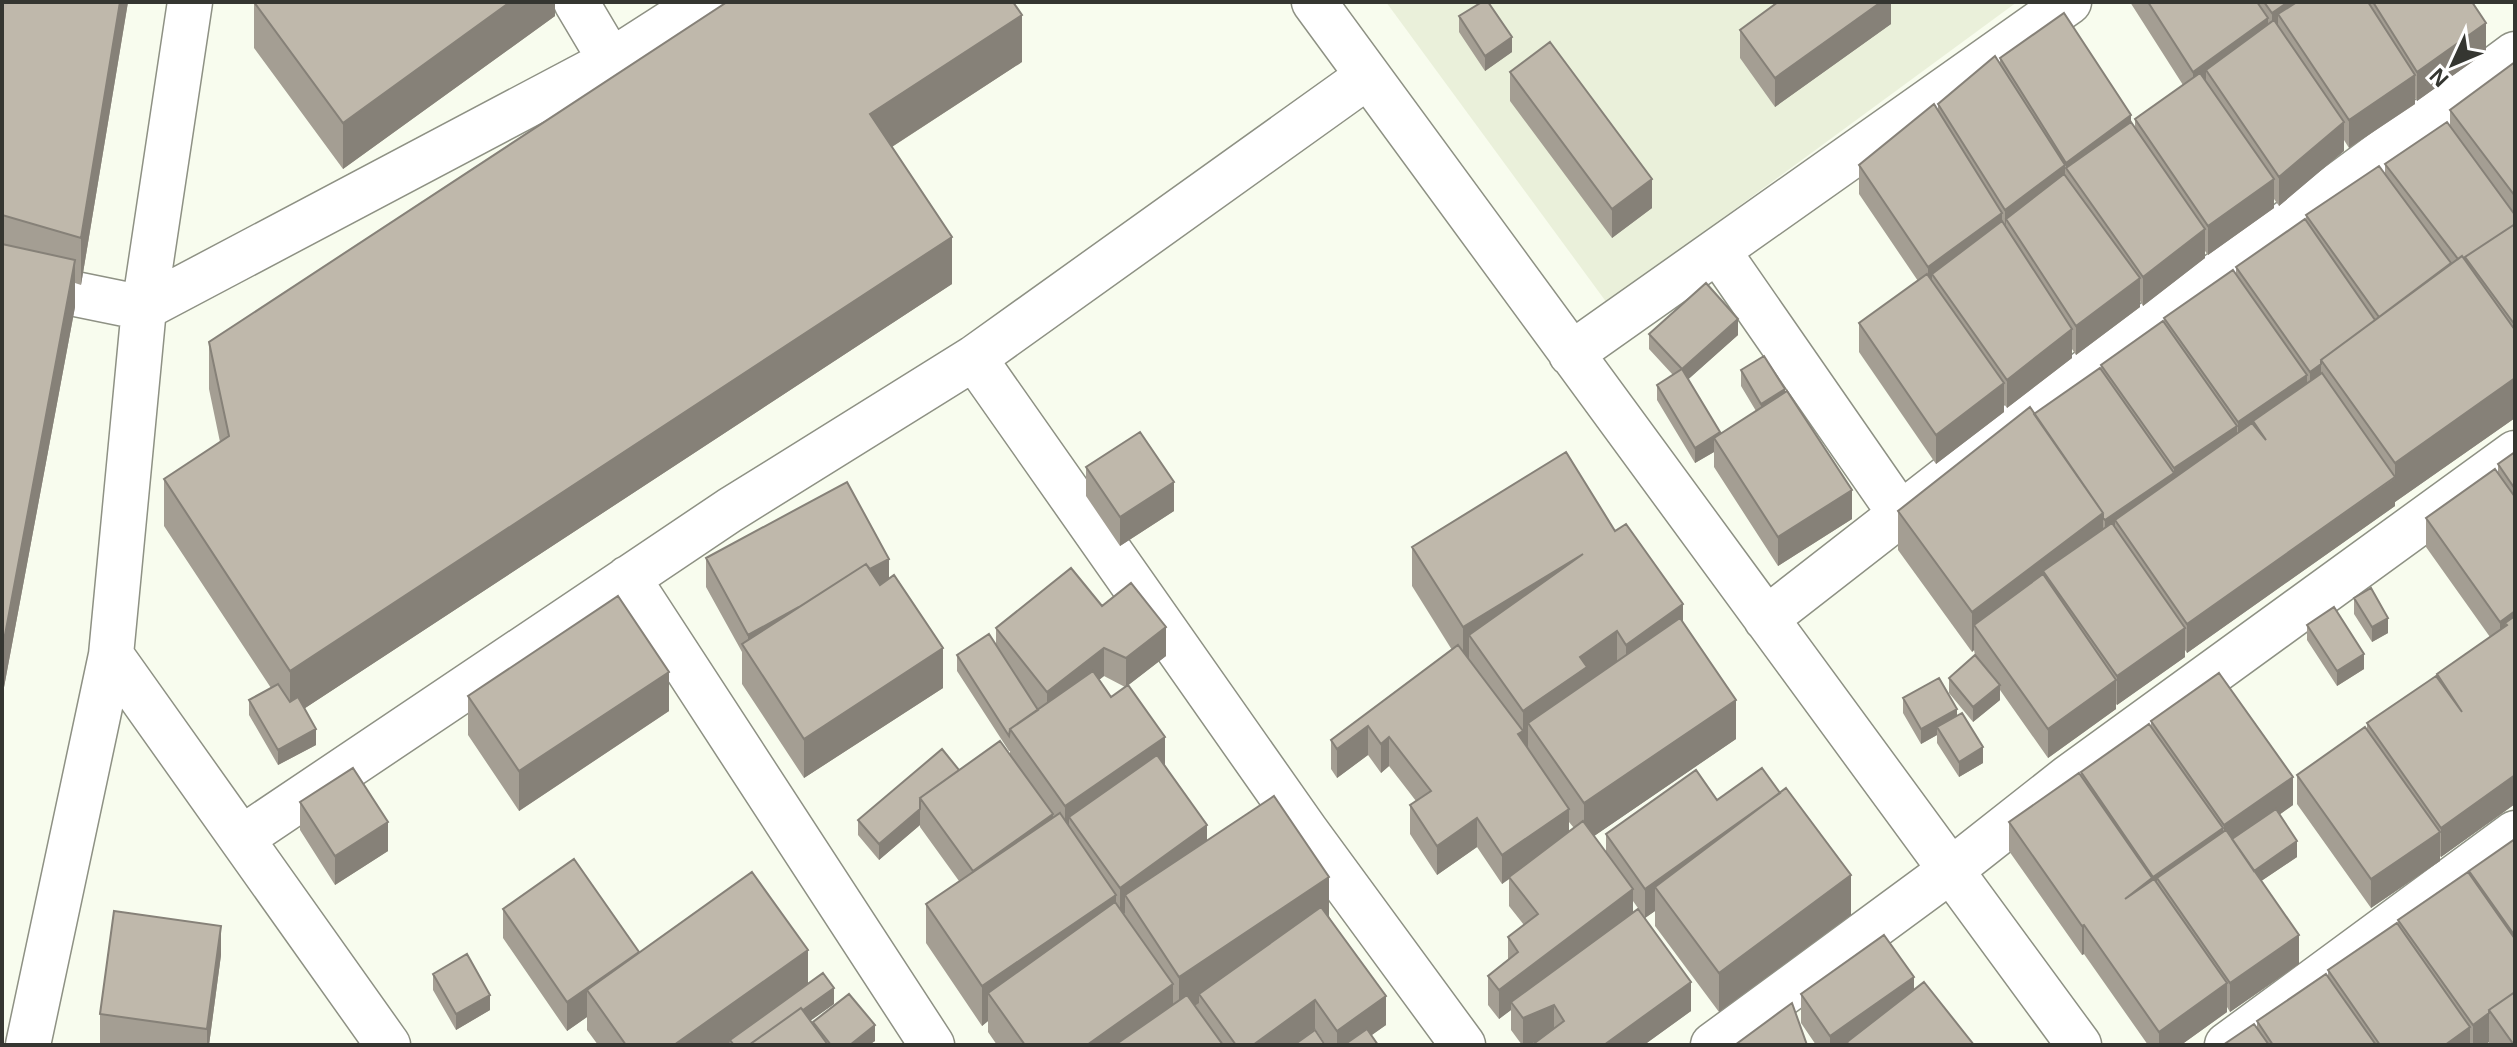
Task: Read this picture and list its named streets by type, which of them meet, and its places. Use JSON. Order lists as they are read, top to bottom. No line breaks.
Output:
{"north":"bottom left"}
